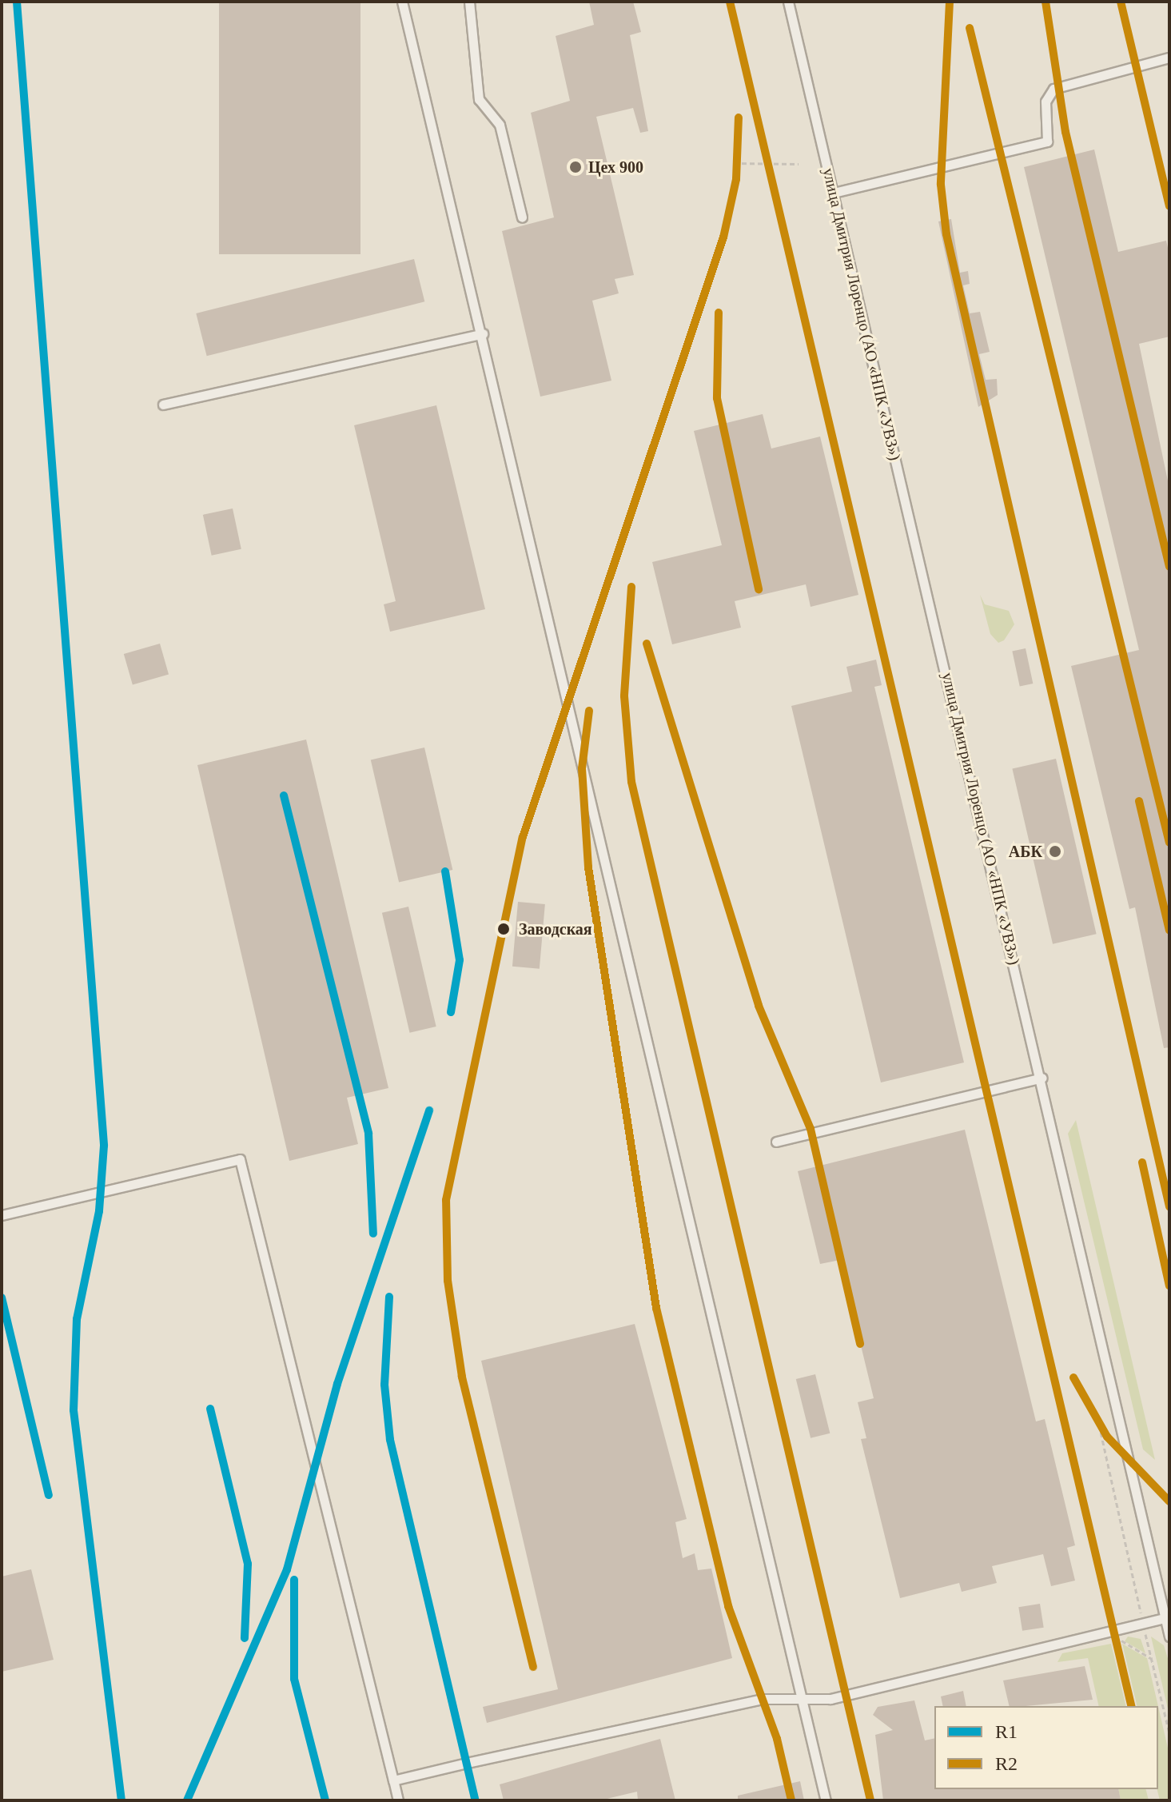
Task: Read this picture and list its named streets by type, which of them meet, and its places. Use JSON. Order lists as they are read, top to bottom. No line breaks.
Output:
{"streets":{"lane":["улица Дмитрия Лоренцо (АО «НПК «УВЗ»)"]},"places":["Цех 900","АБК","Заводская"],"lines":["transit line R1","transit line R2"],"legend":["R1","R2"]}
